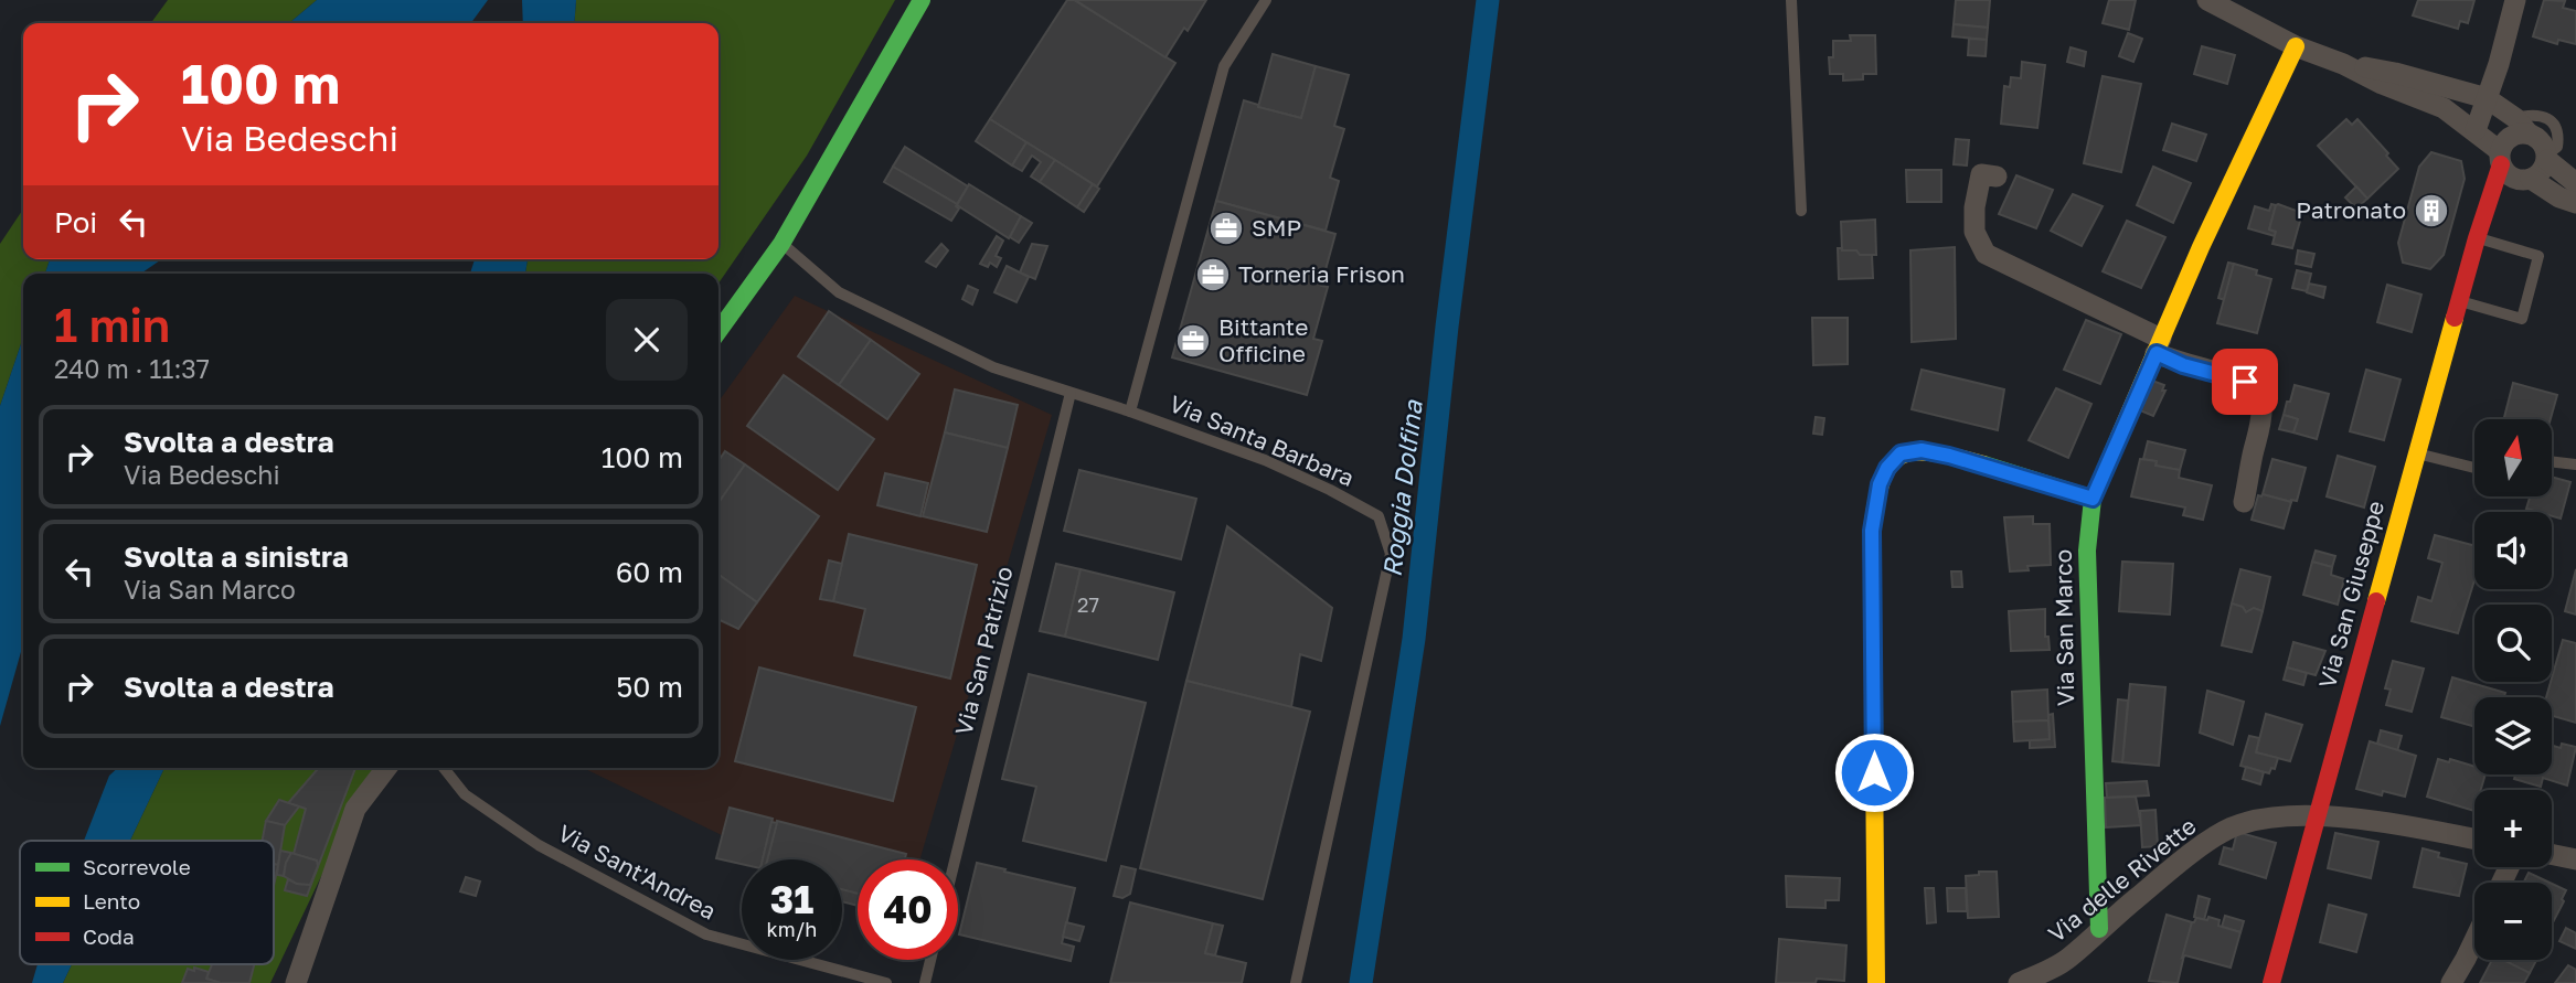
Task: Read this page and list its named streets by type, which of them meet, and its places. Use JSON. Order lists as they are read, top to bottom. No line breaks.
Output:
{"streets":{"street":["Via San Giuseppe","Via San Marco","Via delle Rivette"],"lane":["Via Santa Barbara","Via San Patrizio","Via Sant'Andrea"]},"crossings":[["Via Santa Barbara","Via San Patrizio"],["Via San Giuseppe","Via delle Rivette"],["Via San Marco","Via delle Rivette"]],"water":["Roggia Dolfina"],"places":{"building":["Patronato"],"office":["SMP","Torneria Frison","Bittante Officine"]},"house_numbers":["27"],"legend":["Scorrevole","Lento","Coda"],"north":"top","page":{"turn":["100 m","Via Bedeschi"],"then":"Poi","heading":["1 min","240 m · 11:37"],"list":[{"name":"Svolta a destra","note":"Via Bedeschi","value":"100 m"},{"name":"Svolta a sinistra","note":"Via San Marco","value":"60 m"},{"name":"Svolta a destra","value":"50 m"}],"map_buttons":["+","−"],"speed":"31 km/h","limit":"40"}}
